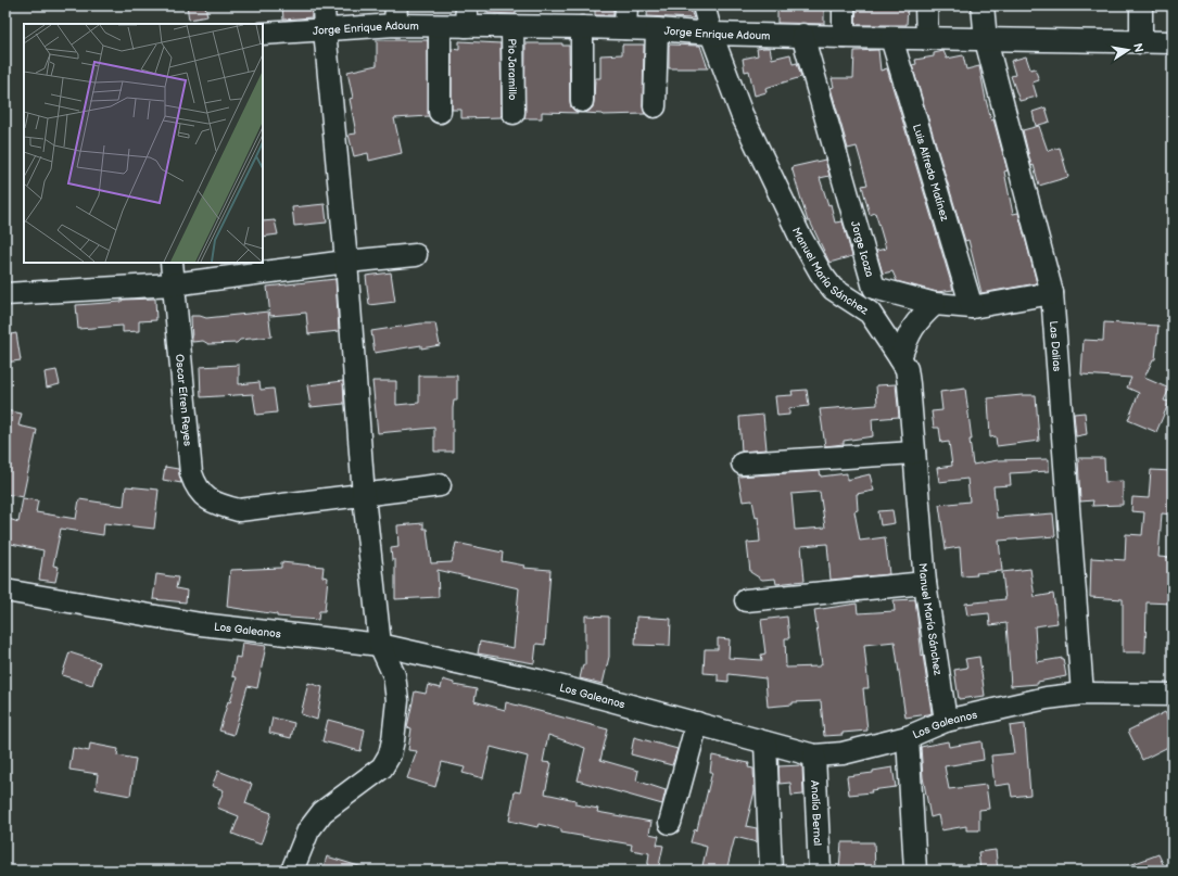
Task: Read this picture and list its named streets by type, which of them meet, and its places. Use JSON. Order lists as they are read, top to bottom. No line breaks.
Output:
{"streets":{"street":["Jorge Enrique Adoum","Pio Jaramillo","Luis Alfredo Matínez","Jorge Icaza","Manuel María Sánchez","Las Dalias","Oscar Efren Reyes","Los Galeanos","Analía Bernal"]},"crossings":[["Jorge Enrique Adoum","Pio Jaramillo"],["Jorge Enrique Adoum","Luis Alfredo Matínez"],["Jorge Enrique Adoum","Jorge Icaza"],["Jorge Enrique Adoum","Manuel María Sánchez"],["Jorge Enrique Adoum","Las Dalias"],["Luis Alfredo Matínez","Jorge Icaza"],["Jorge Icaza","Las Dalias"],["Manuel María Sánchez","Los Galeanos"],["Las Dalias","Los Galeanos"],["Los Galeanos","Analía Bernal"]],"north":"right"}
